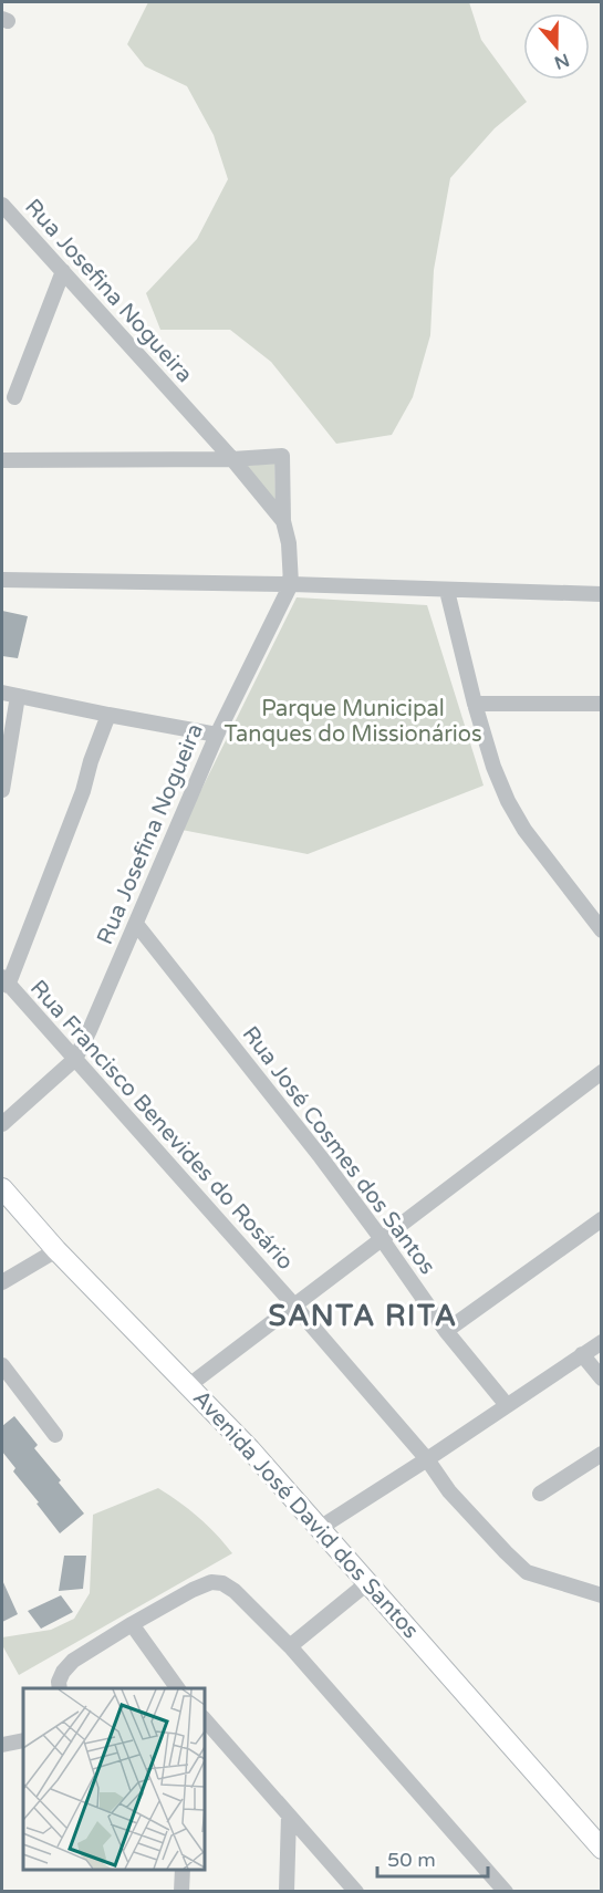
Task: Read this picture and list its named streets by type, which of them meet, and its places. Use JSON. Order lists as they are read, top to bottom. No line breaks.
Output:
{"streets":{"main road":["Avenida José David dos Santos"],"street":["Rua Josefina Nogueira","Rua Francisco Benevides do Rosário","Rua José Cosmes dos Santos"]},"crossings":[["Rua Josefina Nogueira","Rua Francisco Benevides do Rosário"],["Rua Josefina Nogueira","Rua José Cosmes dos Santos"]],"districts":["SANTA RITA"],"parks":["Parque Municipal Tanques do Missionários"],"scale_bar":"50 m","north":"bottom"}
